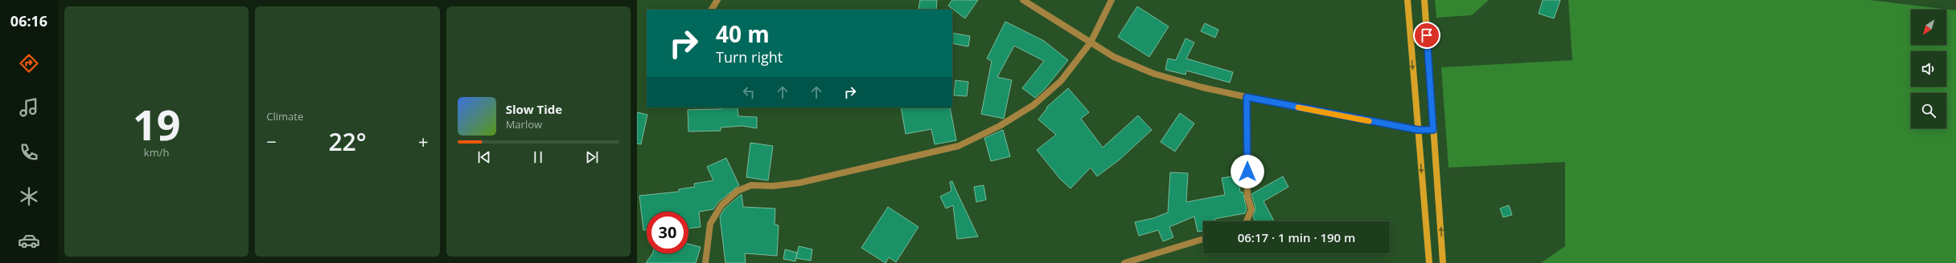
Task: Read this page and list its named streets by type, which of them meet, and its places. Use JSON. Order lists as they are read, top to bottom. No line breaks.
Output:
{"north":"bottom left","page":{"tabs":"06:16","tile":[["19","km/h"],"Climate"],"turn":["40 m","Turn right"],"song":["Slow Tide","Marlow"],"heat":["−","22°","+"],"limit":"30","trip":"06:17 · 1 min · 190 m"}}
